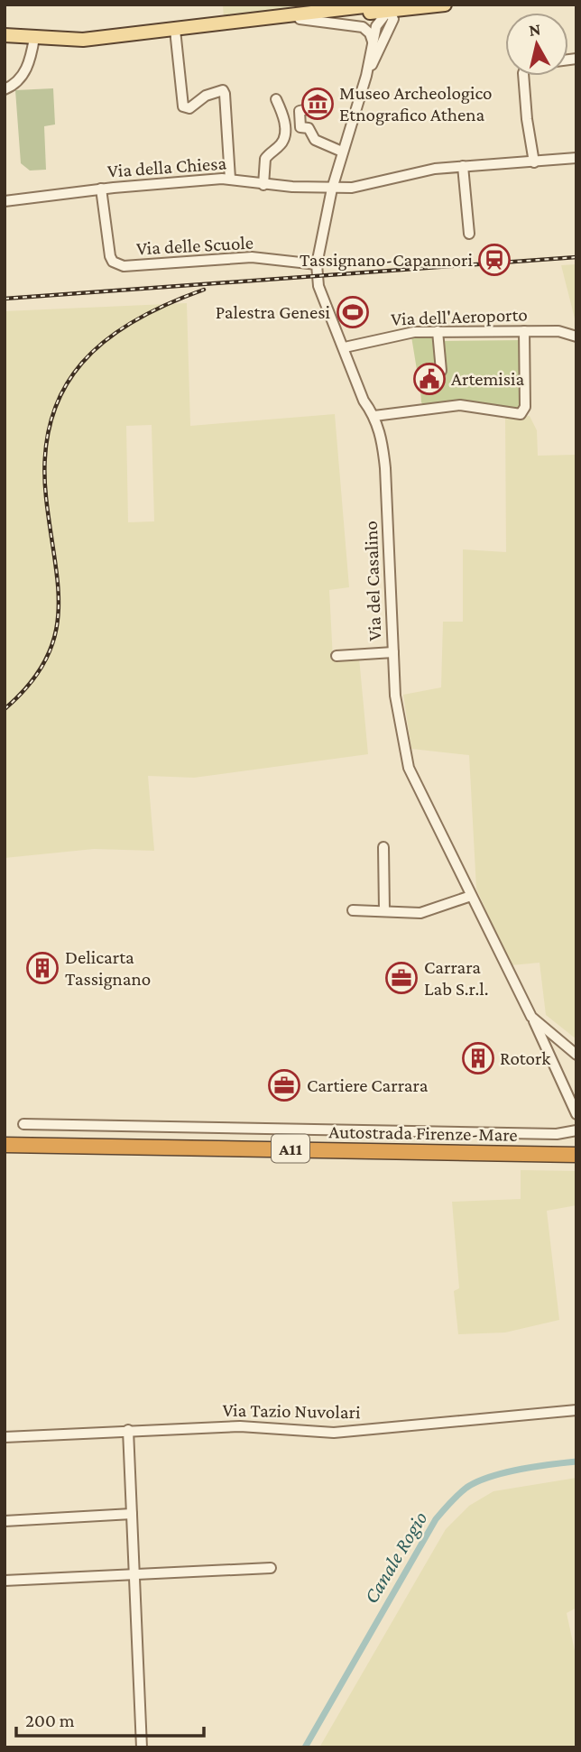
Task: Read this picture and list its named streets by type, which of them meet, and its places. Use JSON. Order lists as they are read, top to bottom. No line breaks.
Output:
{"streets":{"highway":["Autostrada Firenze-Mare","A11"],"street":["Via della Chiesa","Via delle Scuole","Via dell'Aeroporto","Via del Casalino","Via Tazio Nuvolari"]},"crossings":[["Via della Chiesa","Via delle Scuole"],["Via della Chiesa","Via del Casalino"],["Via delle Scuole","Via del Casalino"],["Via dell'Aeroporto","Via del Casalino"]],"water":["Canale Rogio"],"places":{"museum":["Museo Archeologico Etnografico Athena"],"station":["Tassignano-Capannori"],"sports":["Palestra Genesi"],"public building":["Artemisia"],"building":["Delicarta Tassignano","Rotork"],"office":["Carrara Lab S.r.l.","Cartiere Carrara"]},"scale_bar":"200 m","north":"top"}
